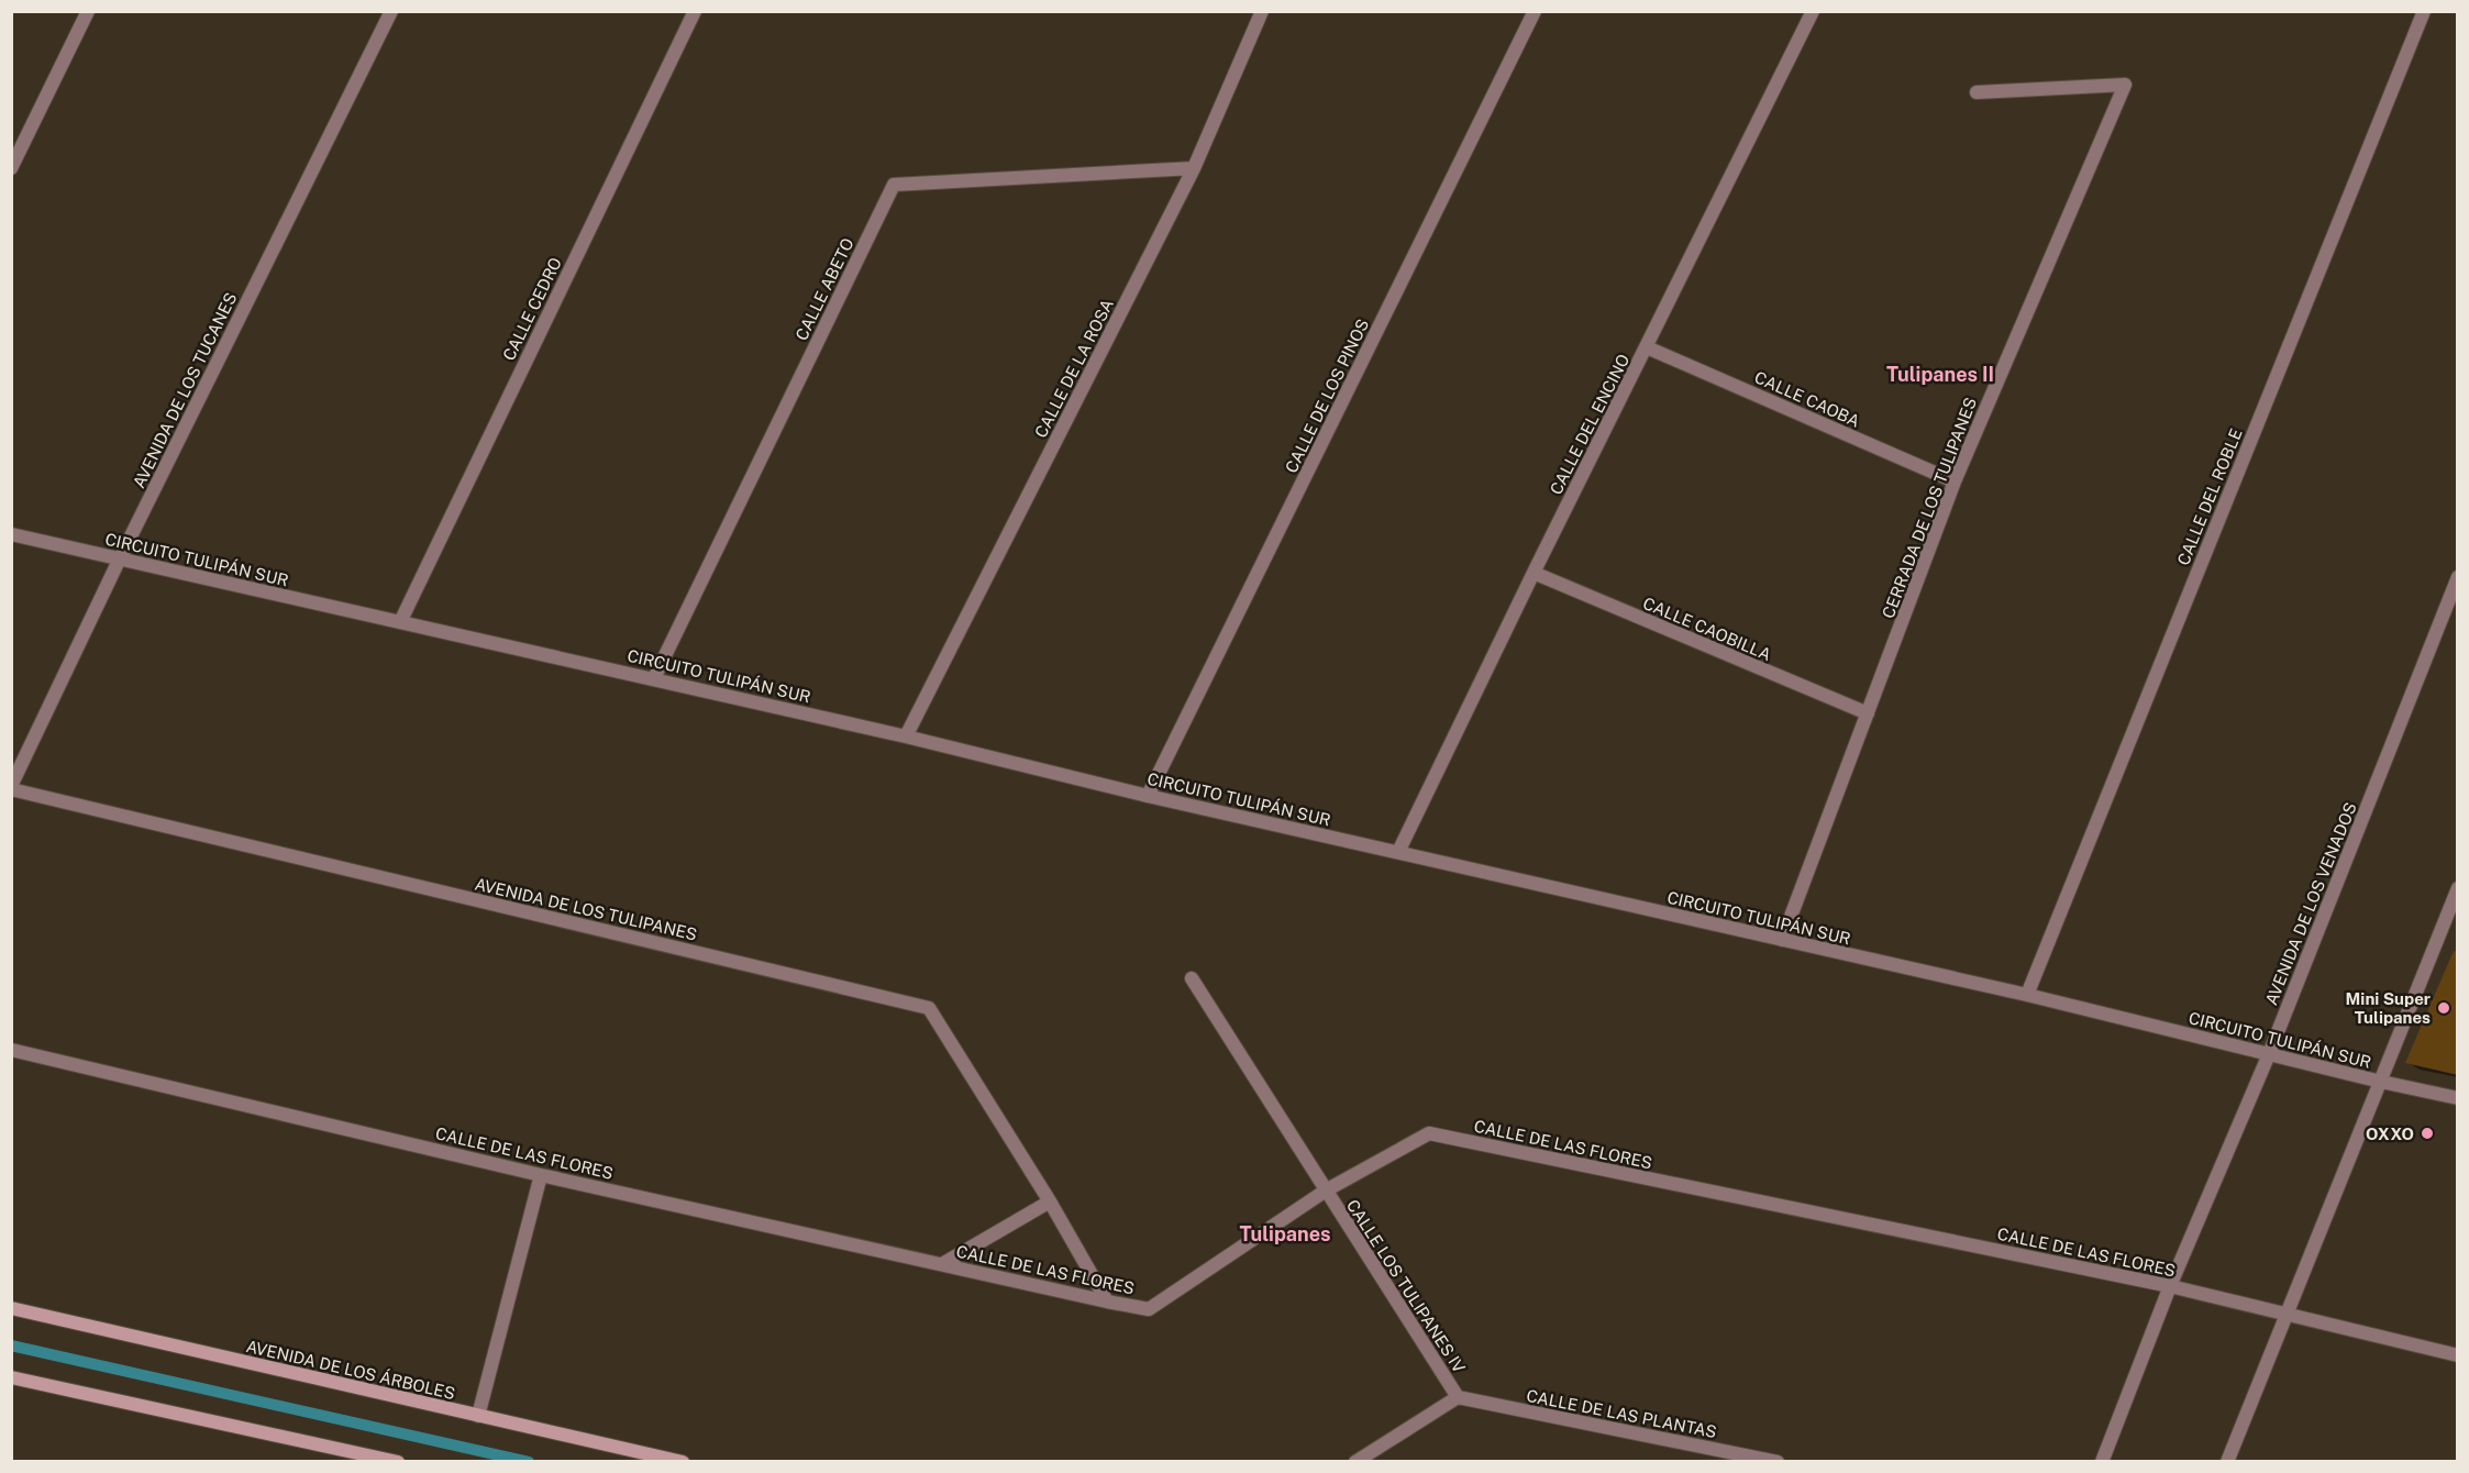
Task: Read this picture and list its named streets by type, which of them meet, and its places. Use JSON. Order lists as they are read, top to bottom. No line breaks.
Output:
{"streets":{"main road":["AVENIDA DE LOS ÁRBOLES"],"street":["CALLE ABETO","CALLE CEDRO","CALLE DE LA ROSA","AVENIDA DE LOS TUCANES","CALLE DE LOS PINOS","CALLE CAOBA","CALLE DEL ENCINO","CALLE DEL ROBLE","CERRADA DE LOS TULIPANES","CIRCUITO TULIPÁN SUR","CALLE CAOBILLA","AVENIDA DE LOS VENADOS","AVENIDA DE LOS TULIPANES","CALLE DE LAS FLORES","CALLE LOS TULIPANES IV","CALLE DE LAS PLANTAS"]},"crossings":[["CALLE ABETO","CALLE DE LA ROSA"],["CALLE ABETO","CIRCUITO TULIPÁN SUR"],["CALLE CEDRO","CIRCUITO TULIPÁN SUR"],["CALLE DE LA ROSA","CIRCUITO TULIPÁN SUR"],["AVENIDA DE LOS TUCANES","CIRCUITO TULIPÁN SUR"],["AVENIDA DE LOS TUCANES","AVENIDA DE LOS TULIPANES"],["CALLE DE LOS PINOS","CIRCUITO TULIPÁN SUR"],["CALLE CAOBA","CALLE DEL ENCINO"],["CALLE CAOBA","CERRADA DE LOS TULIPANES"],["CALLE DEL ENCINO","CIRCUITO TULIPÁN SUR"],["CALLE DEL ENCINO","CALLE CAOBILLA"],["CALLE DEL ROBLE","CIRCUITO TULIPÁN SUR"],["CERRADA DE LOS TULIPANES","CIRCUITO TULIPÁN SUR"],["CERRADA DE LOS TULIPANES","CALLE CAOBILLA"],["CIRCUITO TULIPÁN SUR","AVENIDA DE LOS VENADOS"],["AVENIDA DE LOS VENADOS","CALLE DE LAS FLORES"],["AVENIDA DE LOS TULIPANES","CALLE DE LAS FLORES"],["CALLE DE LAS FLORES","CALLE LOS TULIPANES IV"],["CALLE LOS TULIPANES IV","CALLE DE LAS PLANTAS"]],"districts":["Tulipanes II","Tulipanes"],"places":["Mini Super Tulipanes","OXXO"]}
